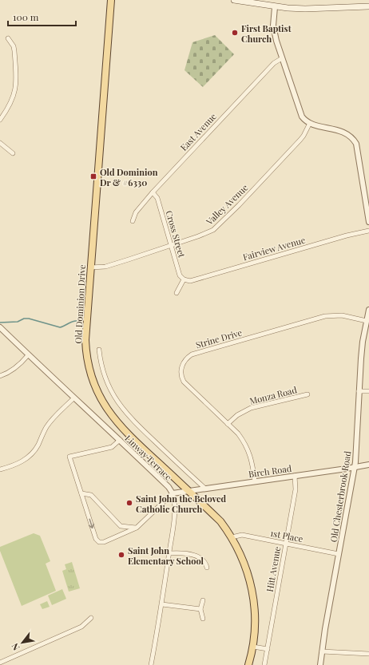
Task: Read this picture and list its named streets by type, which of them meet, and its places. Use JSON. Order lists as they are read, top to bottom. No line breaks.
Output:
{"streets":{"main road":["Old Dominion Drive"],"street":["East Avenue","Valley Avenue","Cross Street","Fairview Avenue","Strine Drive","Monza Road","Linway Terrace","Birch Road","Old Chesterbrook Road","1st Place","Hitt Avenue"]},"crossings":[["East Avenue","Cross Street"],["Valley Avenue","Cross Street"],["Valley Avenue","Old Dominion Drive"],["Cross Street","Fairview Avenue"],["Old Dominion Drive","Birch Road"],["Old Dominion Drive","1st Place"],["Strine Drive","Monza Road"],["Strine Drive","Birch Road"],["Strine Drive","Old Chesterbrook Road"],["Linway Terrace","Birch Road"],["Birch Road","Old Chesterbrook Road"],["Birch Road","Hitt Avenue"],["Old Chesterbrook Road","1st Place"],["1st Place","Hitt Avenue"]],"places":{"other":["First Baptist Church","Saint John the Beloved Catholic Church","Saint John Elementary School"],"transit":["Old Dominion Dr & #6330"]},"scale_bar":"100 m","north":"bottom left"}
